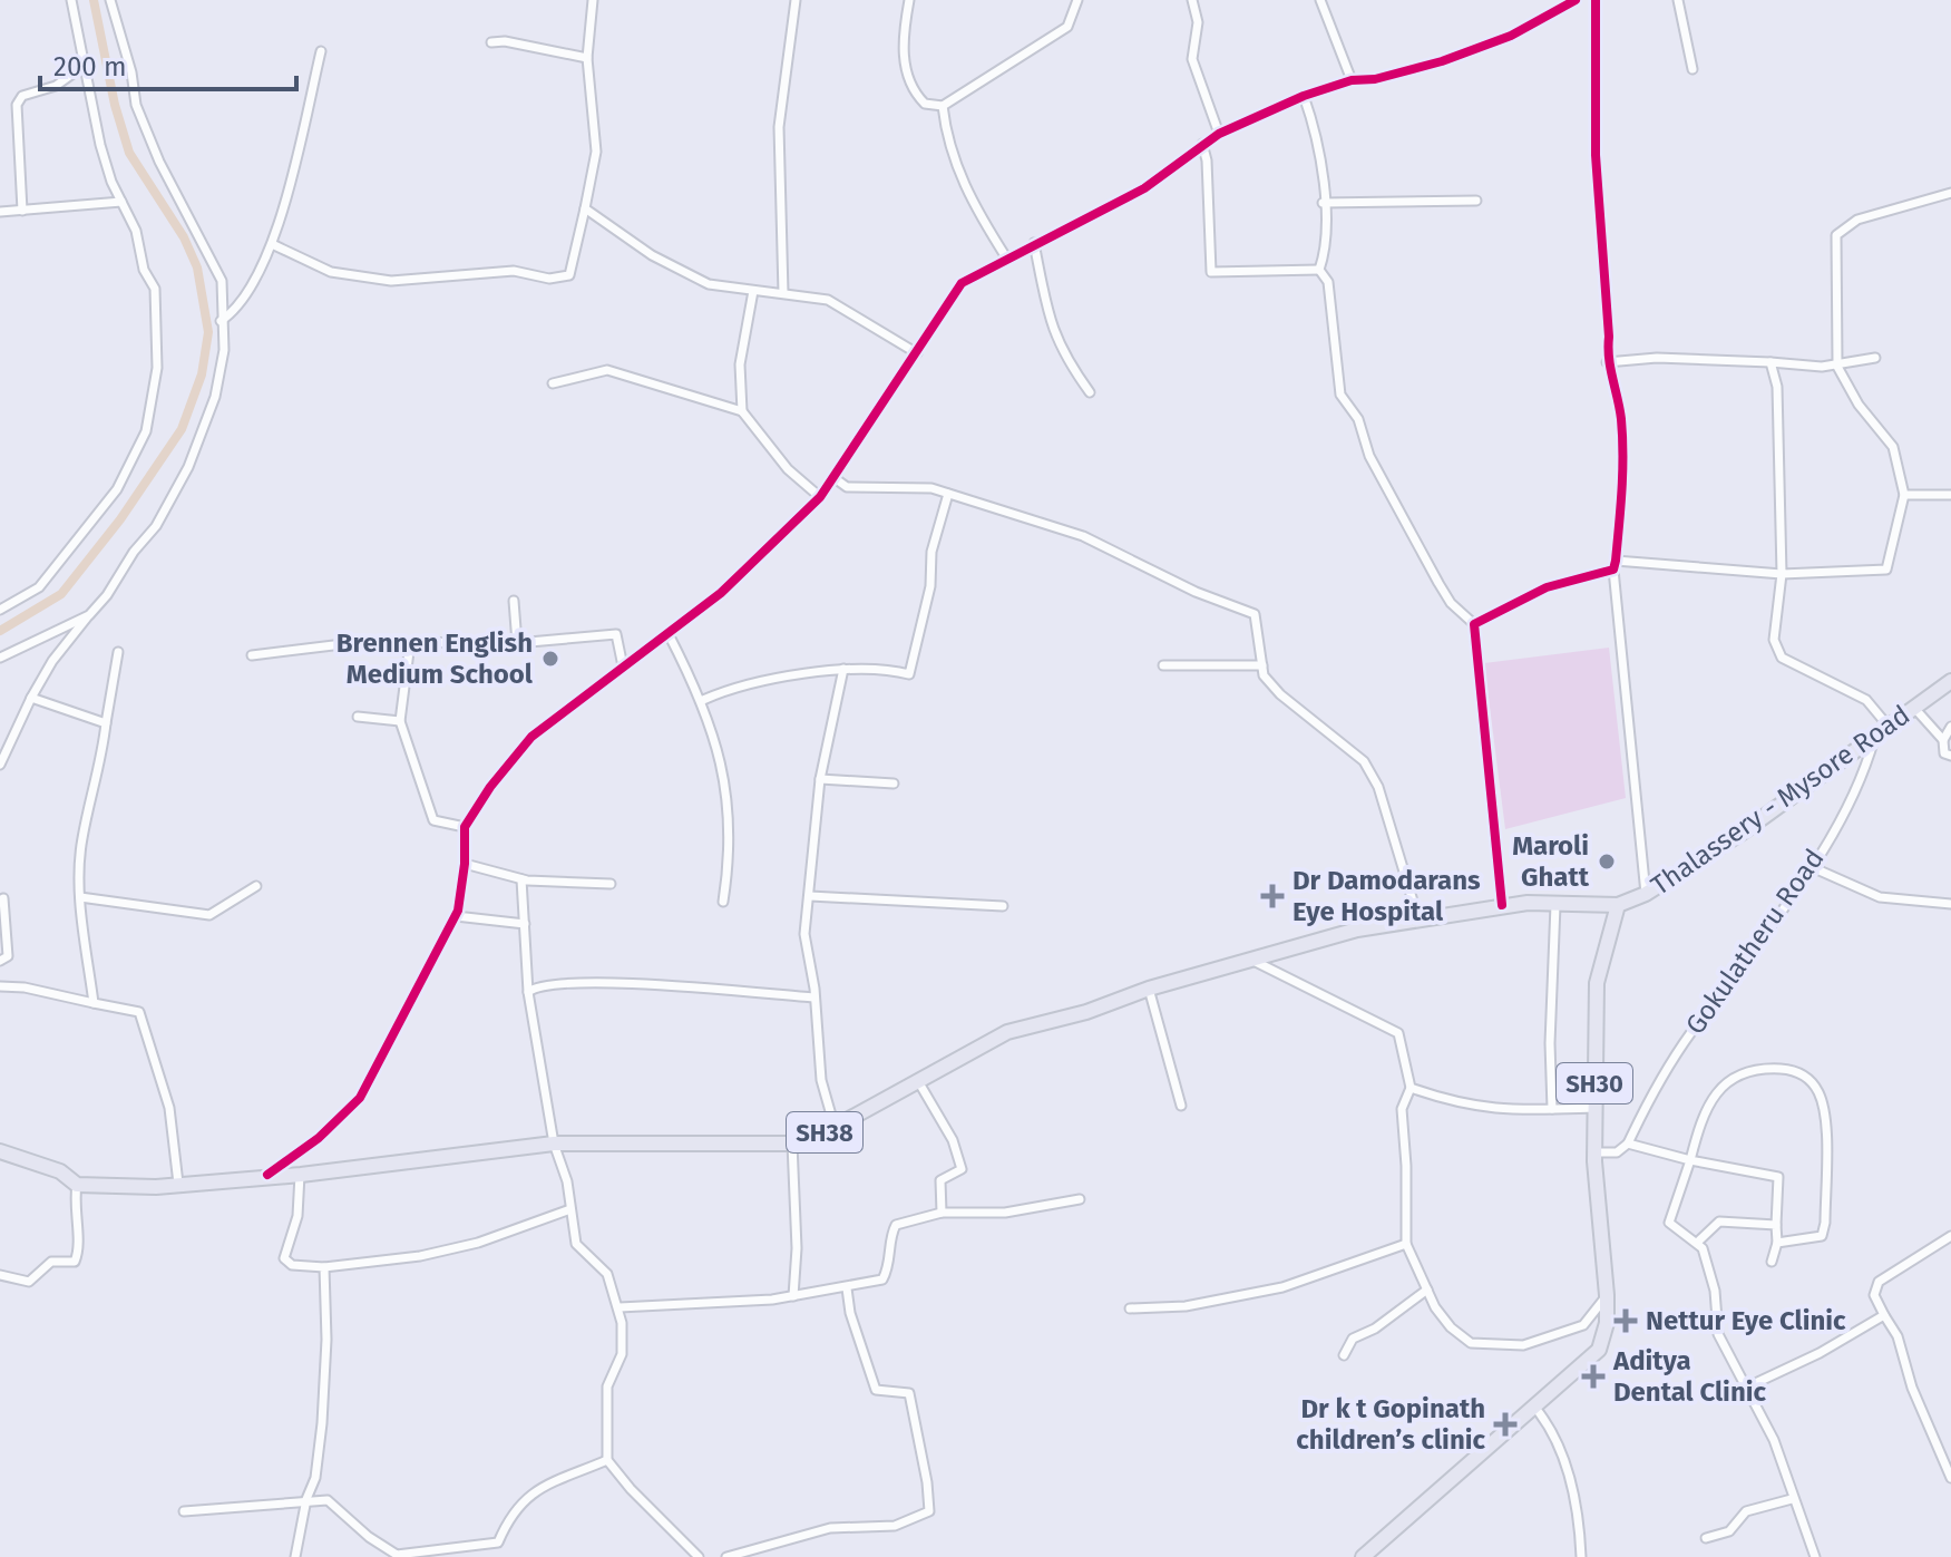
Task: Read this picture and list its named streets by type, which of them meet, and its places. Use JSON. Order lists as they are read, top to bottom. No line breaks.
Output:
{"streets":{"main road":["Thalassery - Mysore Road","SH30","SH38"],"street":["Gokulatheru Road"]},"crossings":[["Thalassery - Mysore Road","Gokulatheru Road"],["Thalassery - Mysore Road","SH38"]],"places":{"other":["Brennen English Medium School","Maroli Ghatt"],"health":["Dr Damodarans Eye Hospital","Nettur Eye Clinic","Aditya Dental Clinic","Dr k t Gopinath children’s clinic"]},"scale_bar":"200 m"}
